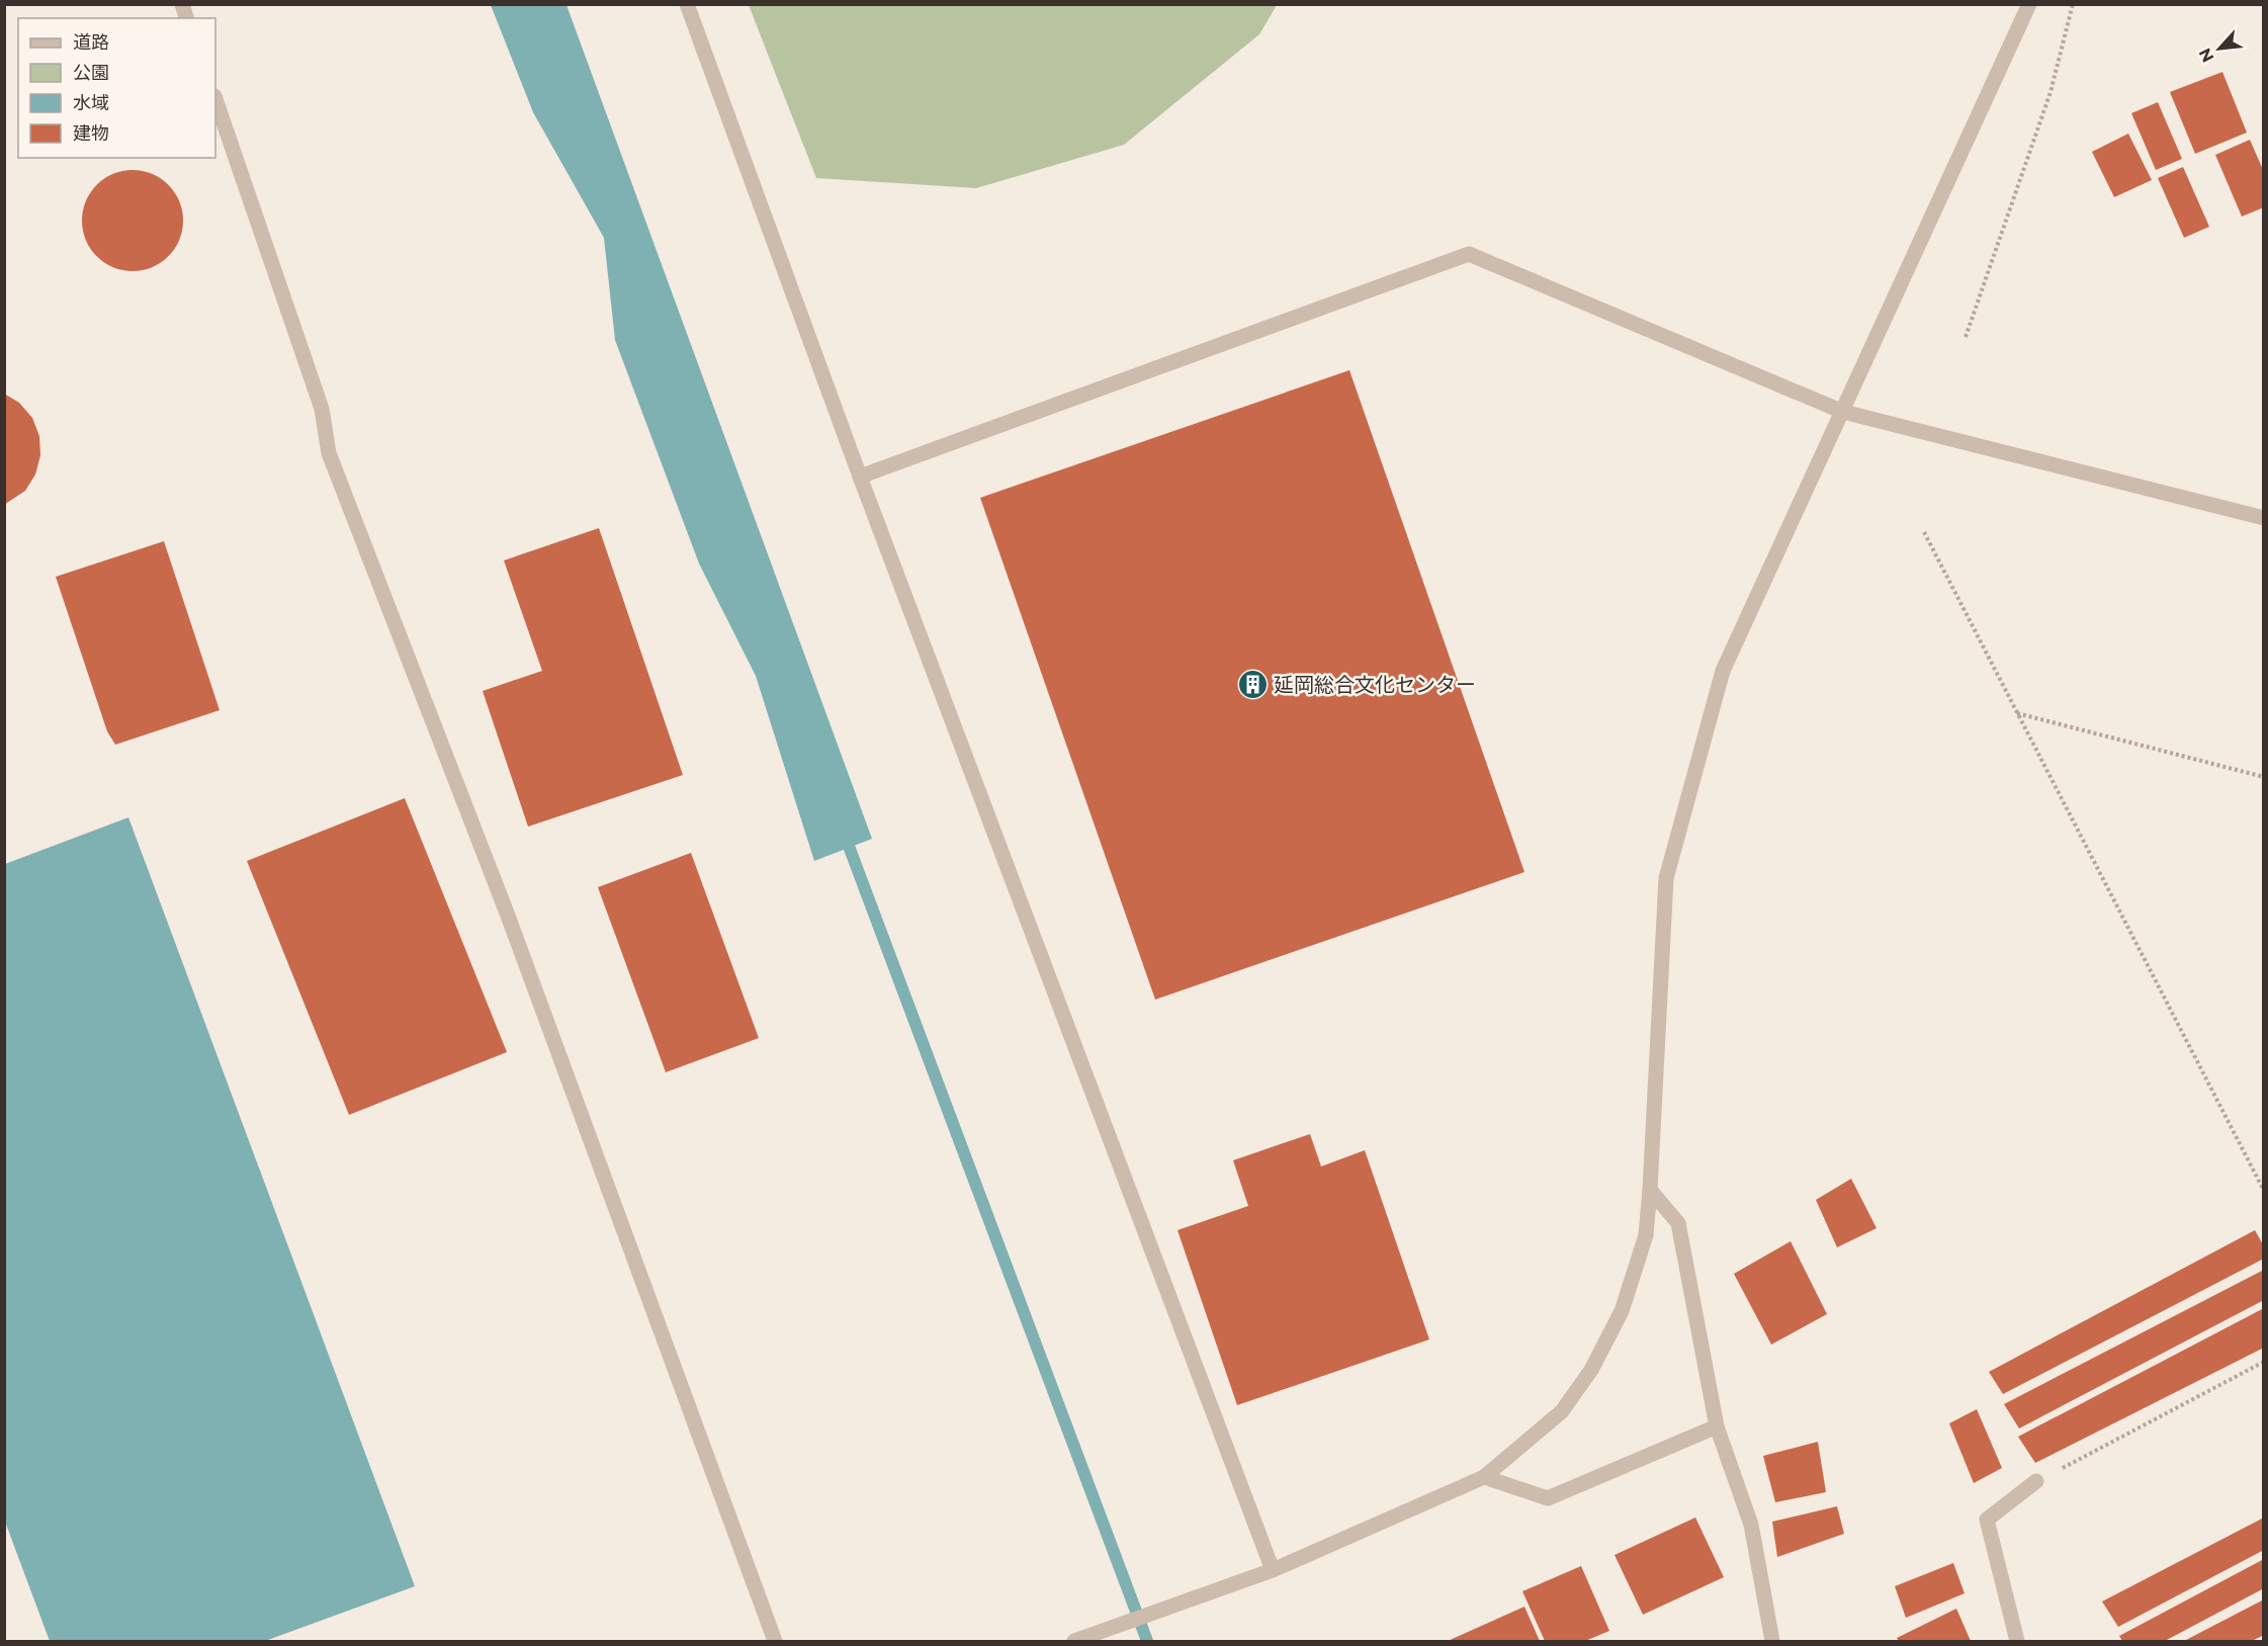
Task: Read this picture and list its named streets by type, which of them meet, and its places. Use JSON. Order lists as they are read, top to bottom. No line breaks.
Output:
{"places":{"building":["延岡総合文化センター"]},"legend":["道路","公園","水域","建物"],"north":"bottom left"}
